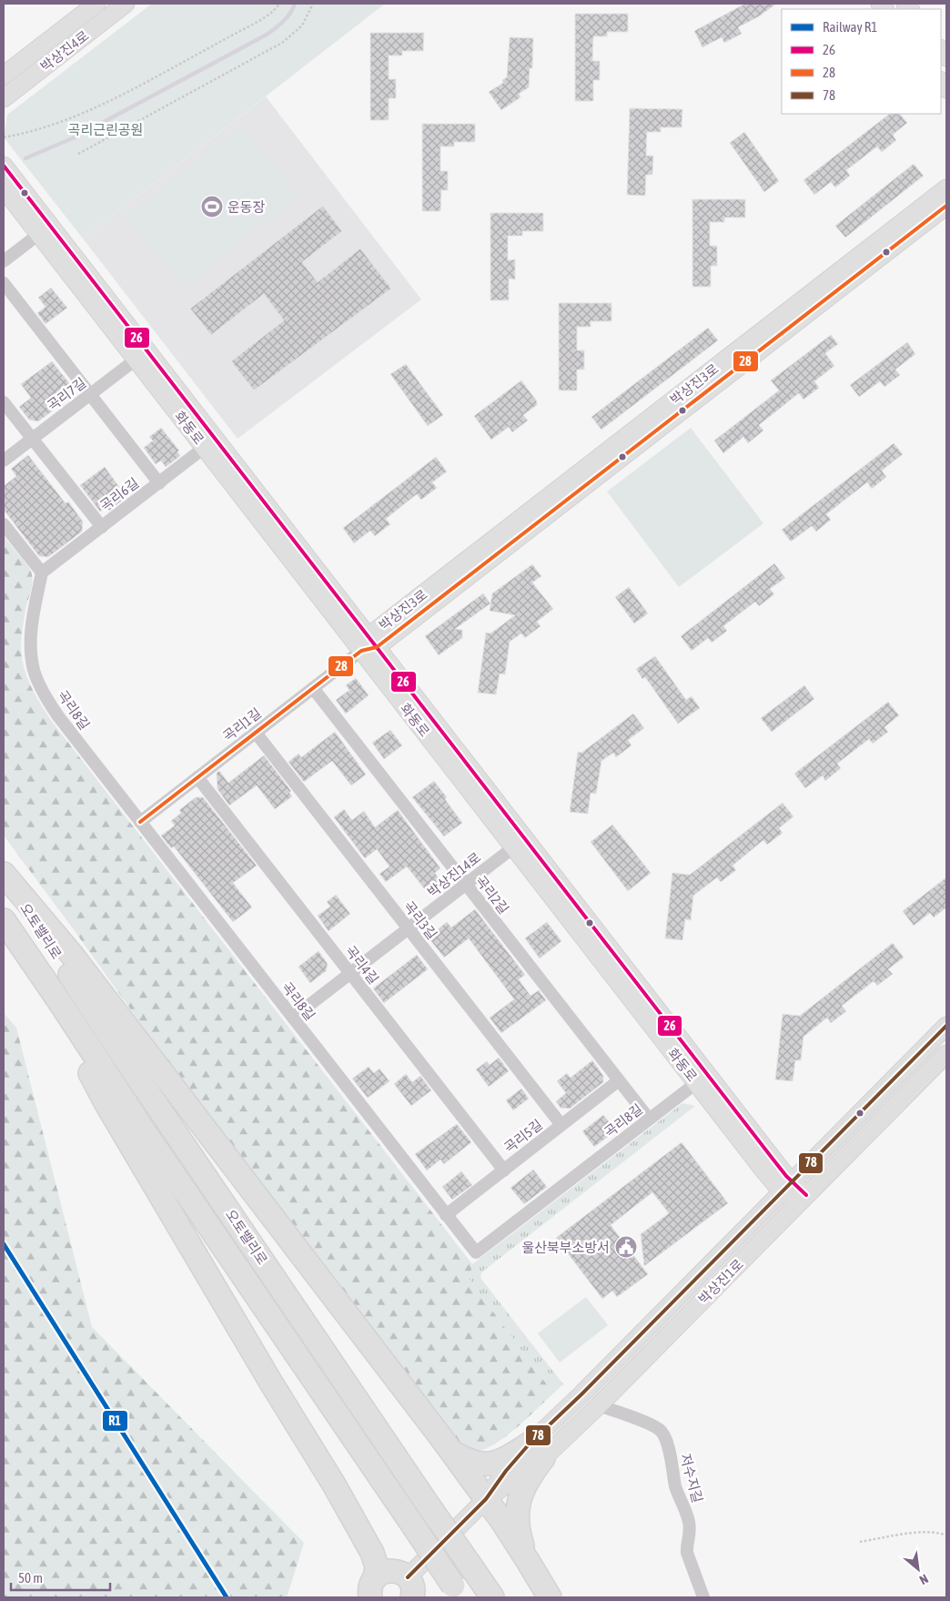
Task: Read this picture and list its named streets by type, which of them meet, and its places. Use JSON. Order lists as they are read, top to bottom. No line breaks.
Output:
{"streets":{"highway":["오토밸리로"],"street":["박상진4로","박상진3로","곡리7길","화동로","곡리6길","곡리8길","곡리1길","박상진14로","곡리2길","곡리3길","곡리4길","곡리5길","박상진1로","저수지길"]},"crossings":[["박상진3로","화동로"],["박상진3로","곡리1길"],["곡리7길","화동로"],["화동로","곡리6길"],["화동로","곡리8길"],["화동로","곡리1길"],["화동로","박상진14로"],["화동로","박상진1로"],["곡리6길","곡리8길"],["곡리8길","곡리1길"],["곡리8길","박상진14로"],["곡리8길","곡리2길"],["곡리8길","곡리5길"],["곡리1길","곡리2길"],["곡리1길","곡리3길"],["곡리1길","곡리4길"],["박상진14로","곡리2길"],["박상진14로","곡리3길"],["박상진14로","곡리4길"],["곡리2길","곡리5길"],["곡리3길","곡리5길"],["곡리4길","곡리5길"],["박상진1로","저수지길"]],"parks":["곡리근린공원"],"places":{"sports":["운동장"],"public building":["울산북부소방서"]},"lines":["transit line 26","transit line 28","transit line 78","rail line R1"],"legend":["Railway R1","26","28","78"],"scale_bar":"50 m","north":"bottom right"}
